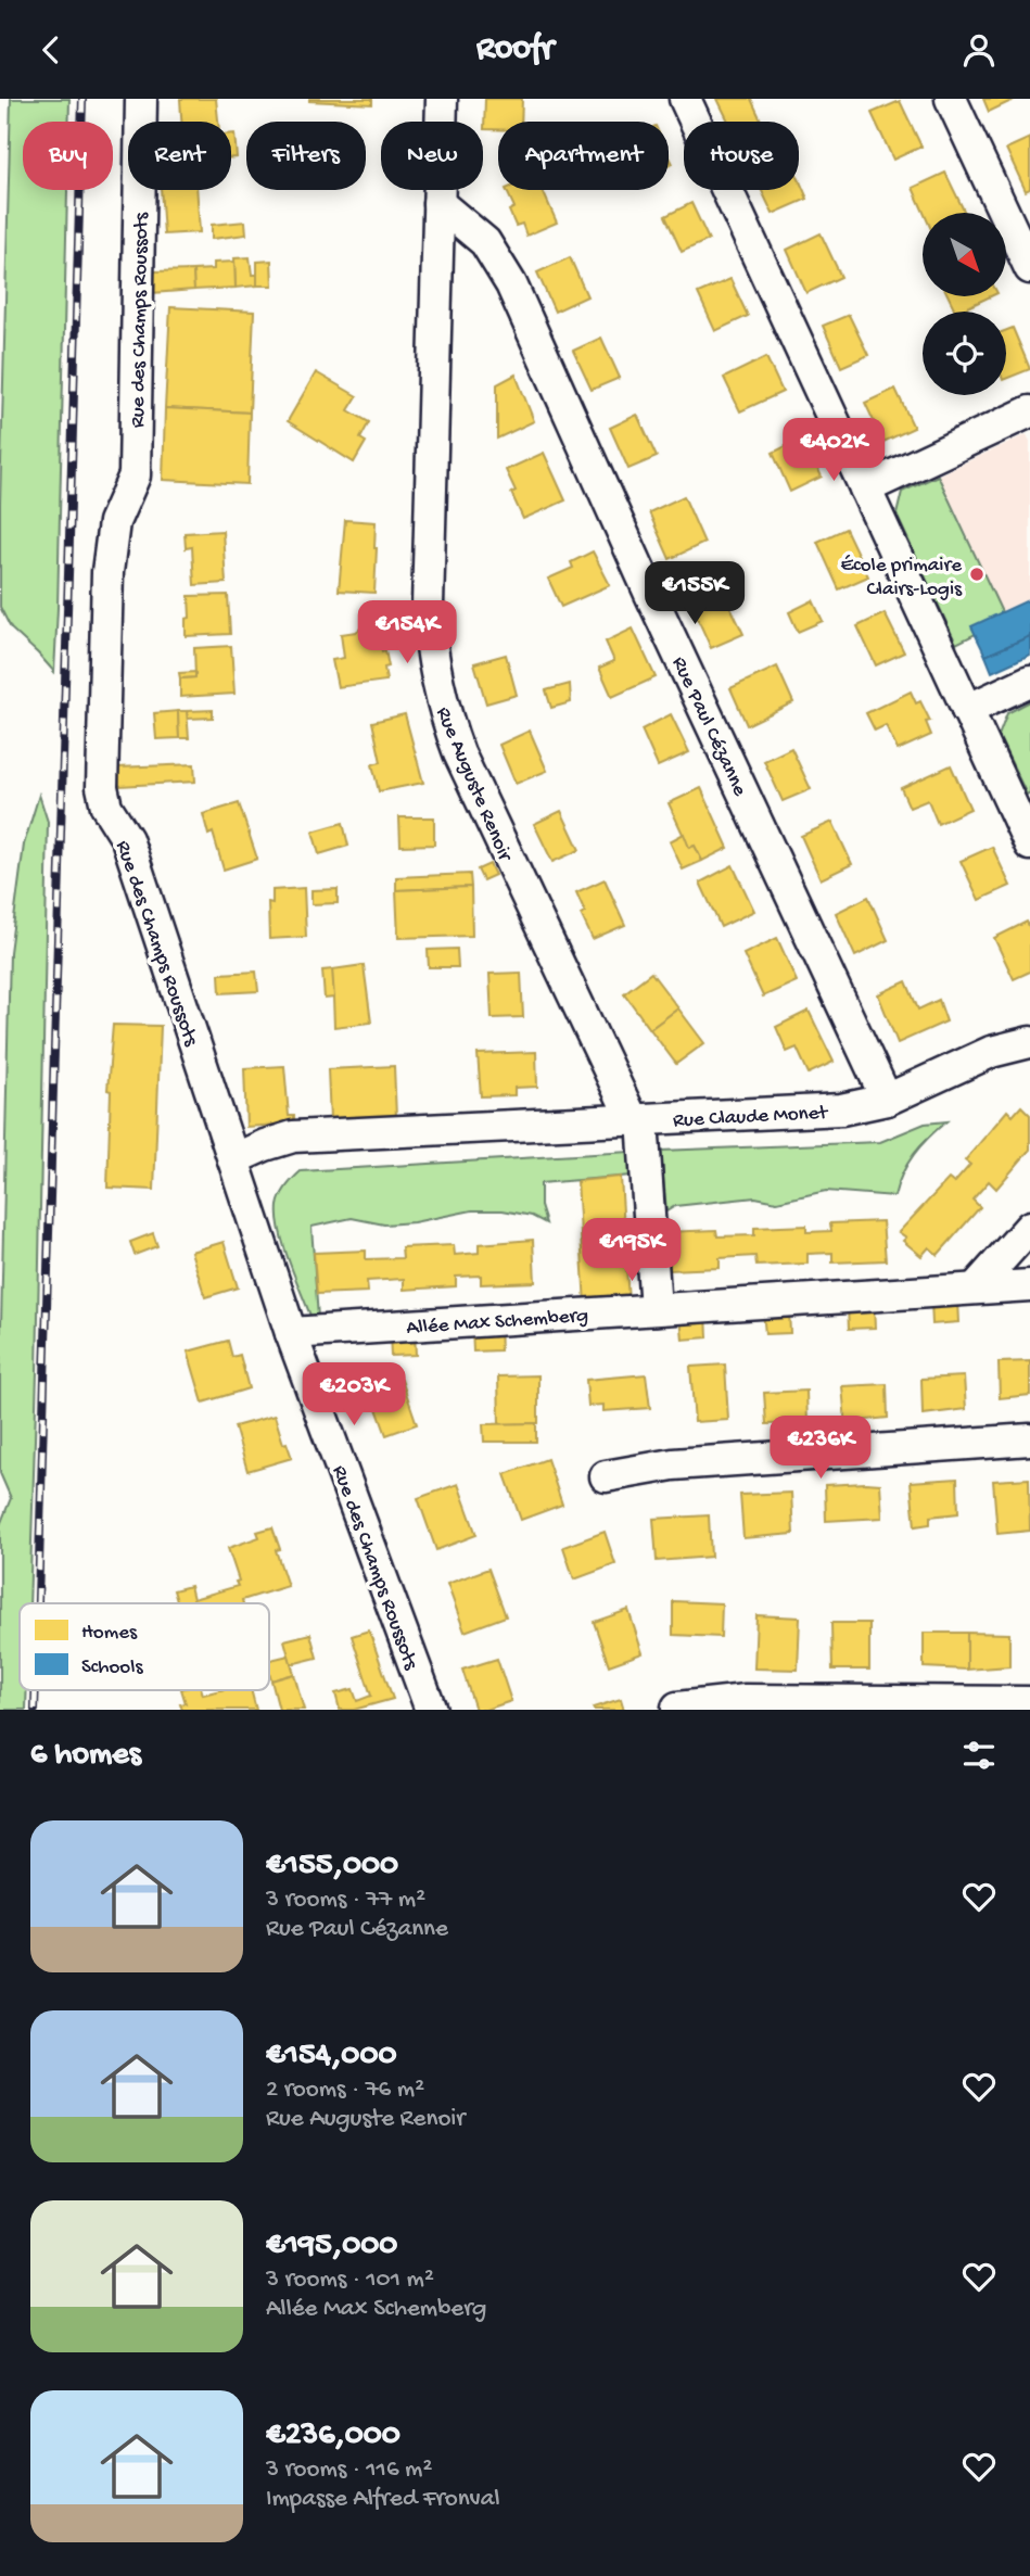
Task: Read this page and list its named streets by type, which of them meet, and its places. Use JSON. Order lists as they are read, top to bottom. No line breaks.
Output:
{"streets":{"street":["Rue des Champs Roussots","Rue Paul Cézanne","Rue Auguste Renoir","Rue Claude Monet","Allée Max Schemberg"]},"crossings":[["Rue des Champs Roussots","Rue Claude Monet"],["Rue des Champs Roussots","Allée Max Schemberg"],["Rue Paul Cézanne","Rue Auguste Renoir"],["Rue Paul Cézanne","Rue Claude Monet"],["Rue Auguste Renoir","Rue Claude Monet"]],"places":["École primaire Clairs-Logis"],"legend":["Homes","Schools"],"north":"bottom right","page":{"header":"Roofr","chip":["Buy","Rent","Filters","New","Apartment","House"],"price":["€402K","€155K","€154K","€195K","€203K","€236K"],"heading":"6 homes","list":[{"name":"€155,000","note":"3 rooms · 77 m² · Rue Paul Cézanne"},{"name":"€154,000","note":"2 rooms · 76 m² · Rue Auguste Renoir"},{"name":"€195,000","note":"3 rooms · 101 m² · Allée Max Schemberg"},{"name":"€236,000","note":"3 rooms · 116 m² · Impasse Alfred Fronval"}]}}
